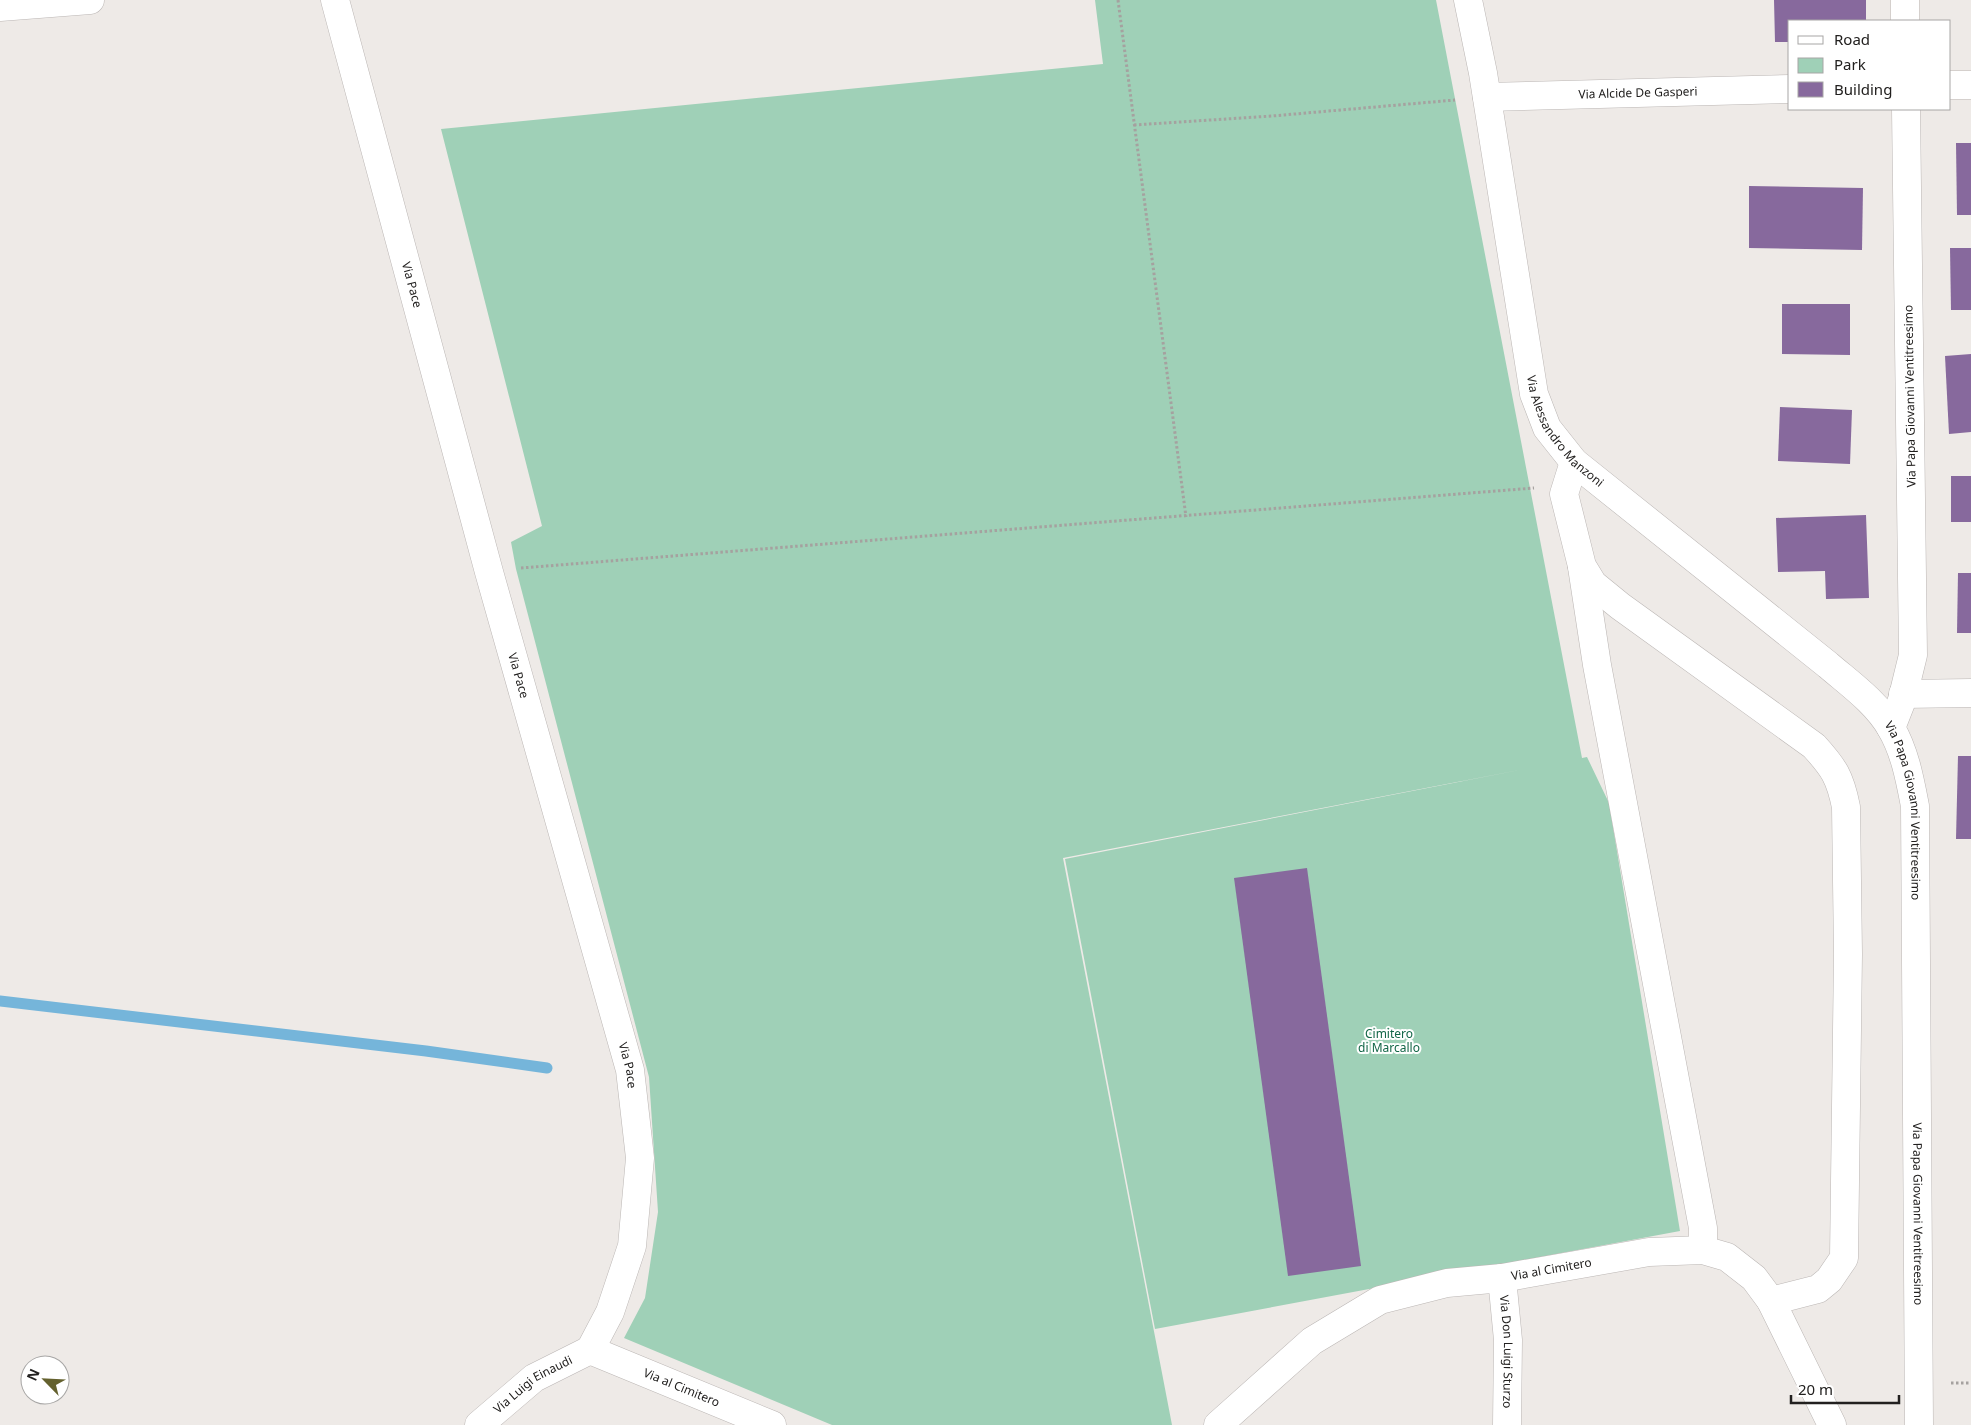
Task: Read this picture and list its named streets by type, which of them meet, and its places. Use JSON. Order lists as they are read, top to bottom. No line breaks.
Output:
{"streets":{"street":["Via Alcide De Gasperi","Via Pace","Via Papa Giovanni Ventitreesimo","Via Alessandro Manzoni","Via al Cimitero","Via Don Luigi Sturzo","Via Luigi Einaudi"]},"crossings":[["Via Alcide De Gasperi","Via Alessandro Manzoni"],["Via Pace","Via al Cimitero"],["Via Pace","Via Luigi Einaudi"],["Via Papa Giovanni Ventitreesimo","Via Alessandro Manzoni"],["Via al Cimitero","Via Don Luigi Sturzo"],["Via al Cimitero","Via Luigi Einaudi"]],"parks":["Cimitero di Marcallo"],"legend":["Road","Park","Building"],"scale_bar":"20 m","north":"top left"}
